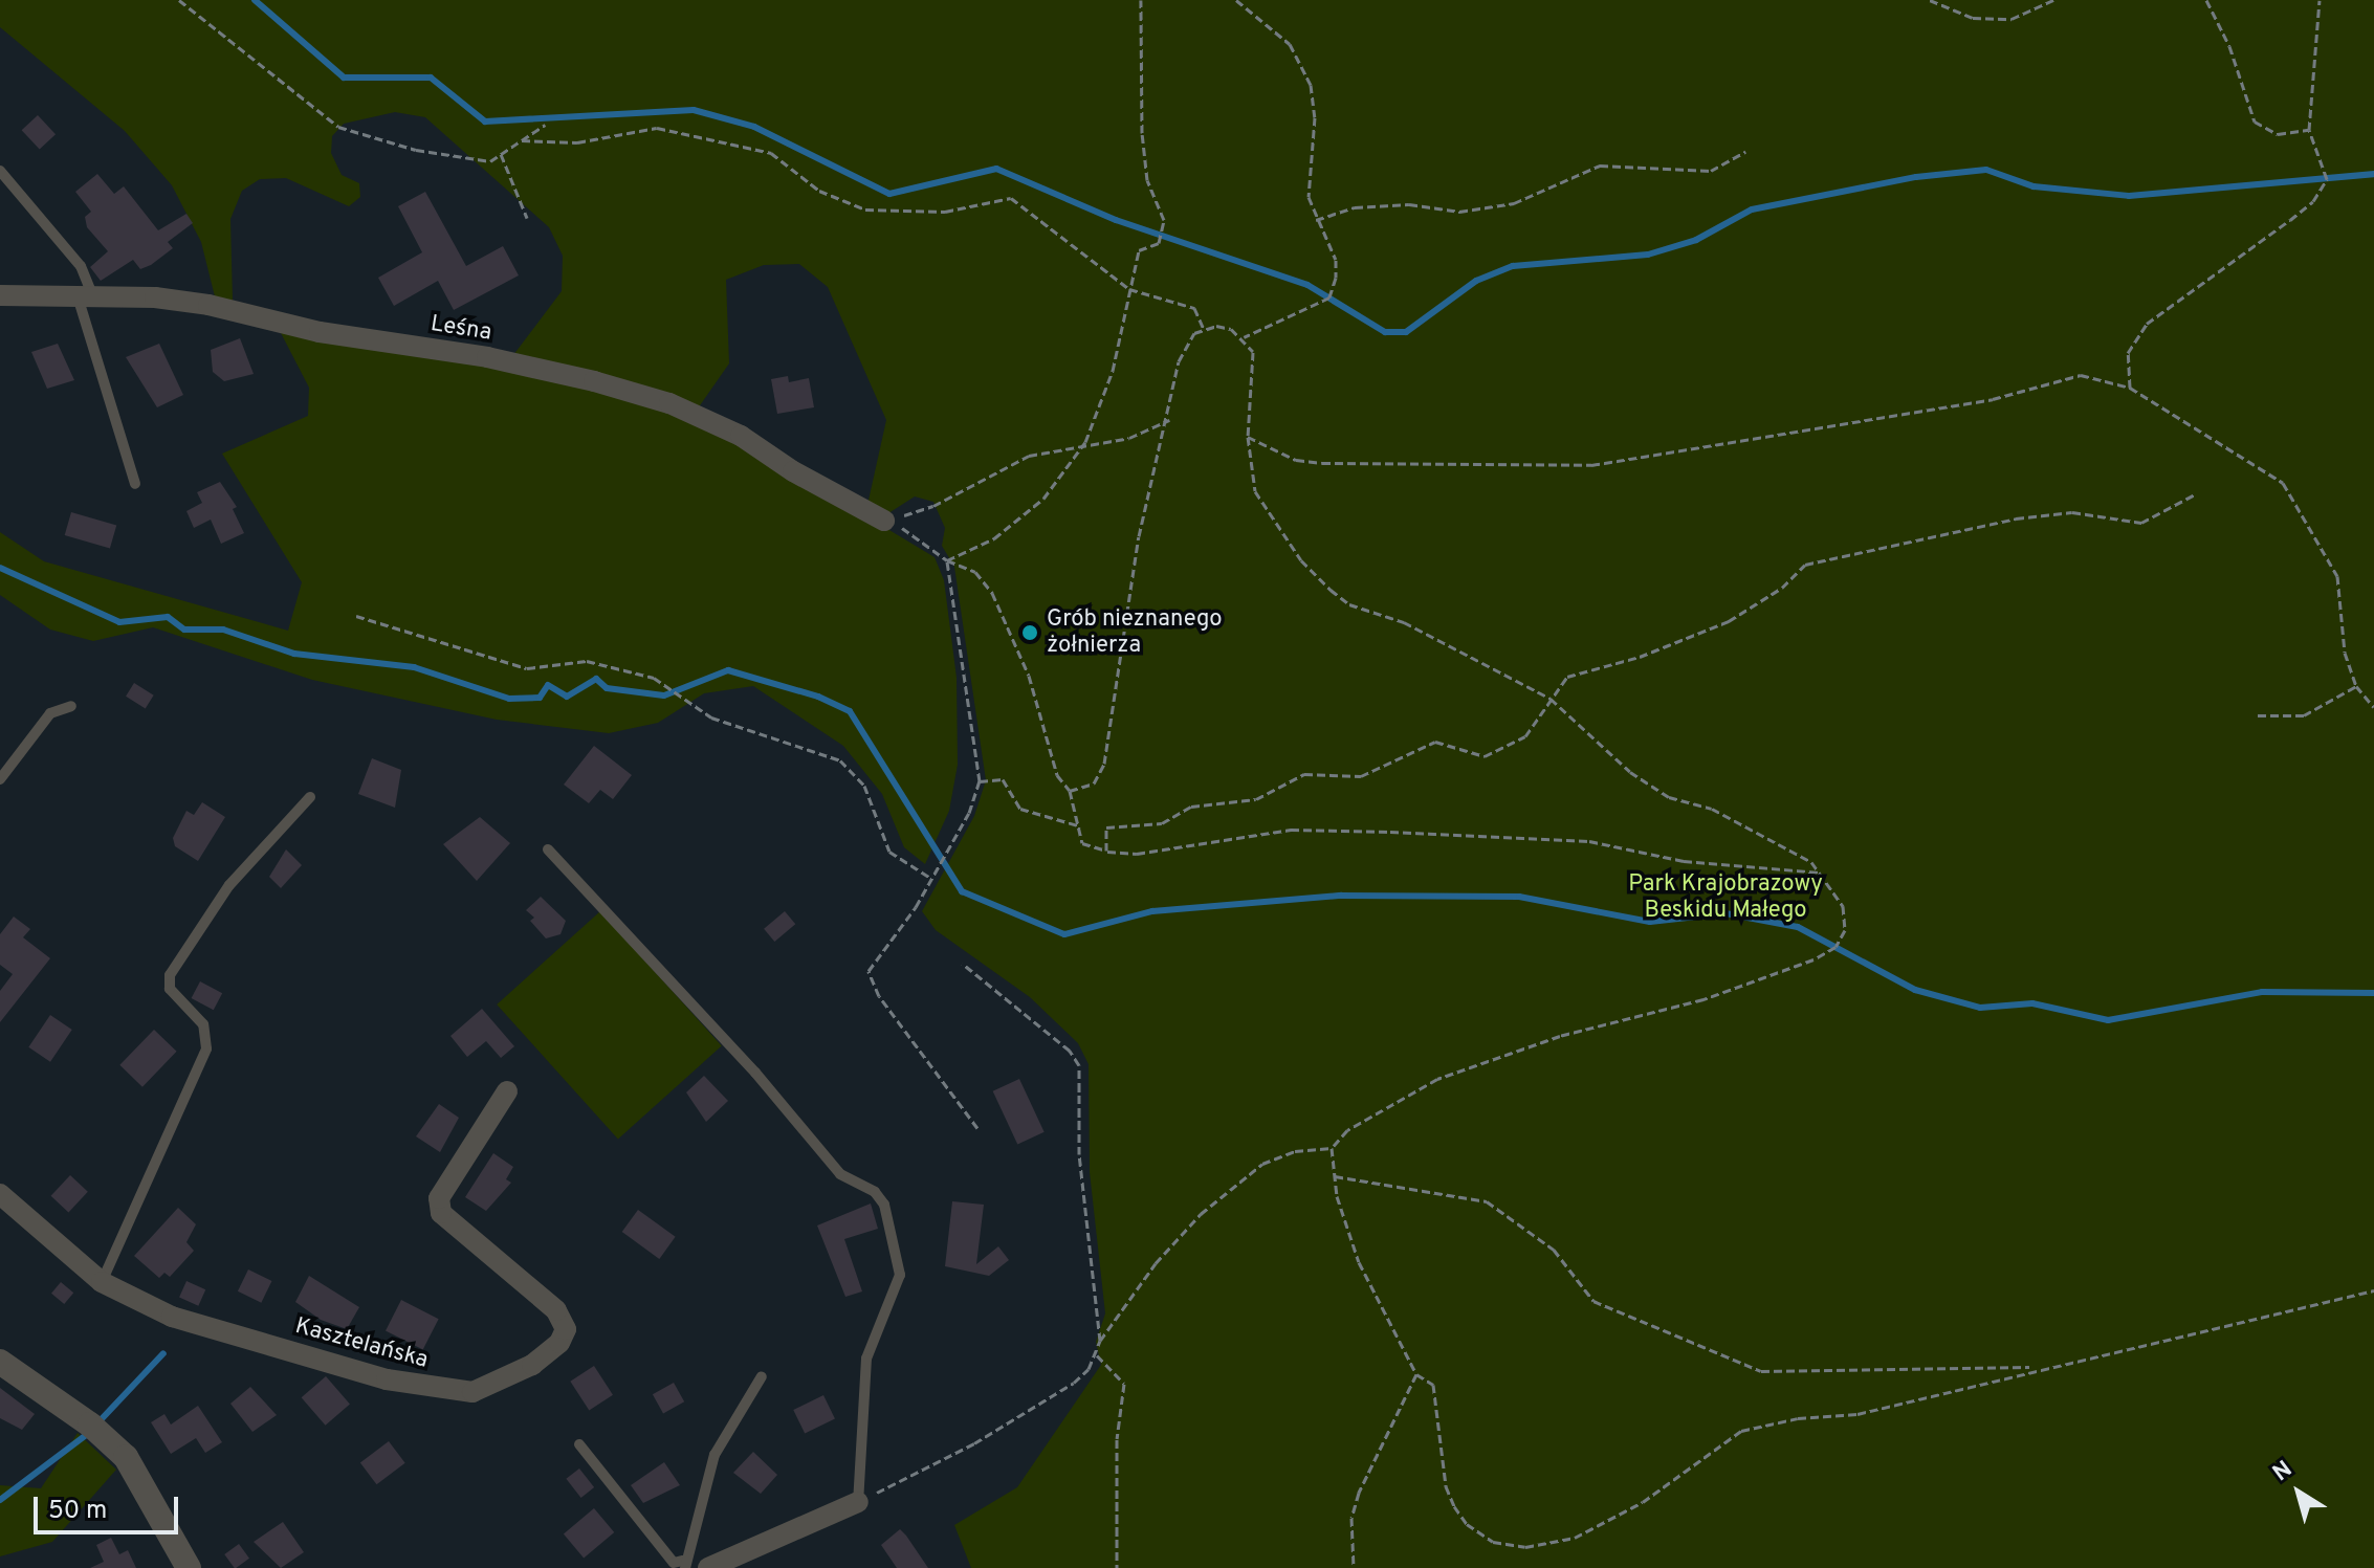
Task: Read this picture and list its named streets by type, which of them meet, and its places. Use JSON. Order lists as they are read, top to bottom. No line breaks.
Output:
{"streets":{"street":["Leśna","Kasztelańska"]},"parks":["Park Krajobrazowy Beskidu Małego"],"places":["Grób nieznanego żołnierza"],"scale_bar":"50 m","north":"top left"}
